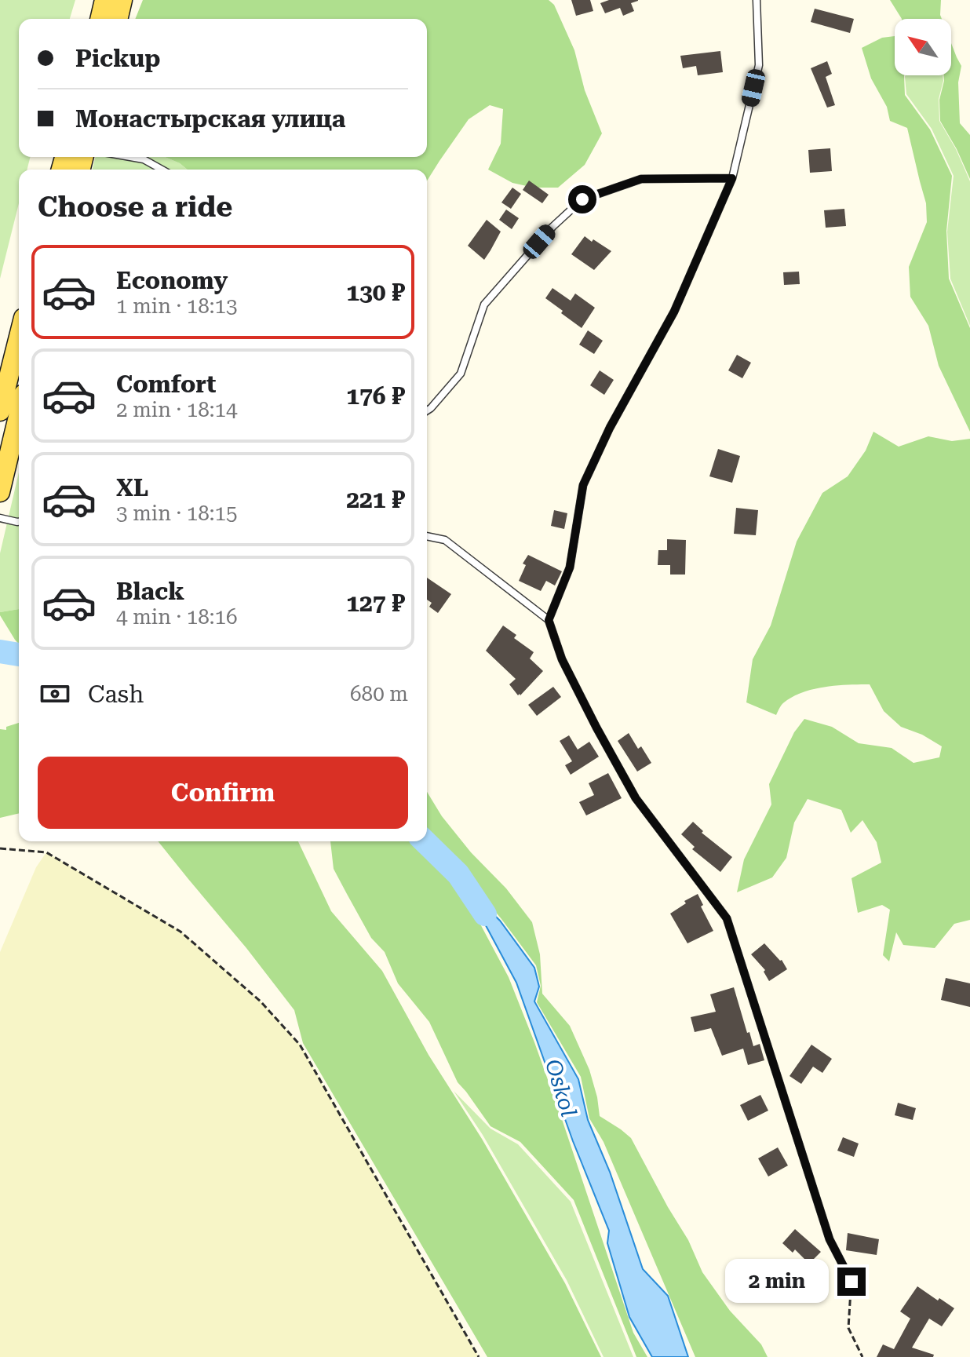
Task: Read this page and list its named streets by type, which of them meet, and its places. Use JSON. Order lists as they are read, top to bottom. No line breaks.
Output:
{"water":["Oskol"],"north":"top left","page":{"banner":["Pickup","Монастырская улица"],"heading":"Choose a ride","list":[{"name":"Economy","note":"1 min · 18:13","value":"130 ₽"},{"name":"Comfort","note":"2 min · 18:14","value":"176 ₽"},{"name":"XL","note":"3 min · 18:15","value":"221 ₽"},{"name":"Black","note":"4 min · 18:16","value":"127 ₽"}],"pay":["Cash","680 m"],"buttons":"Confirm","bubble":"2 min"}}
